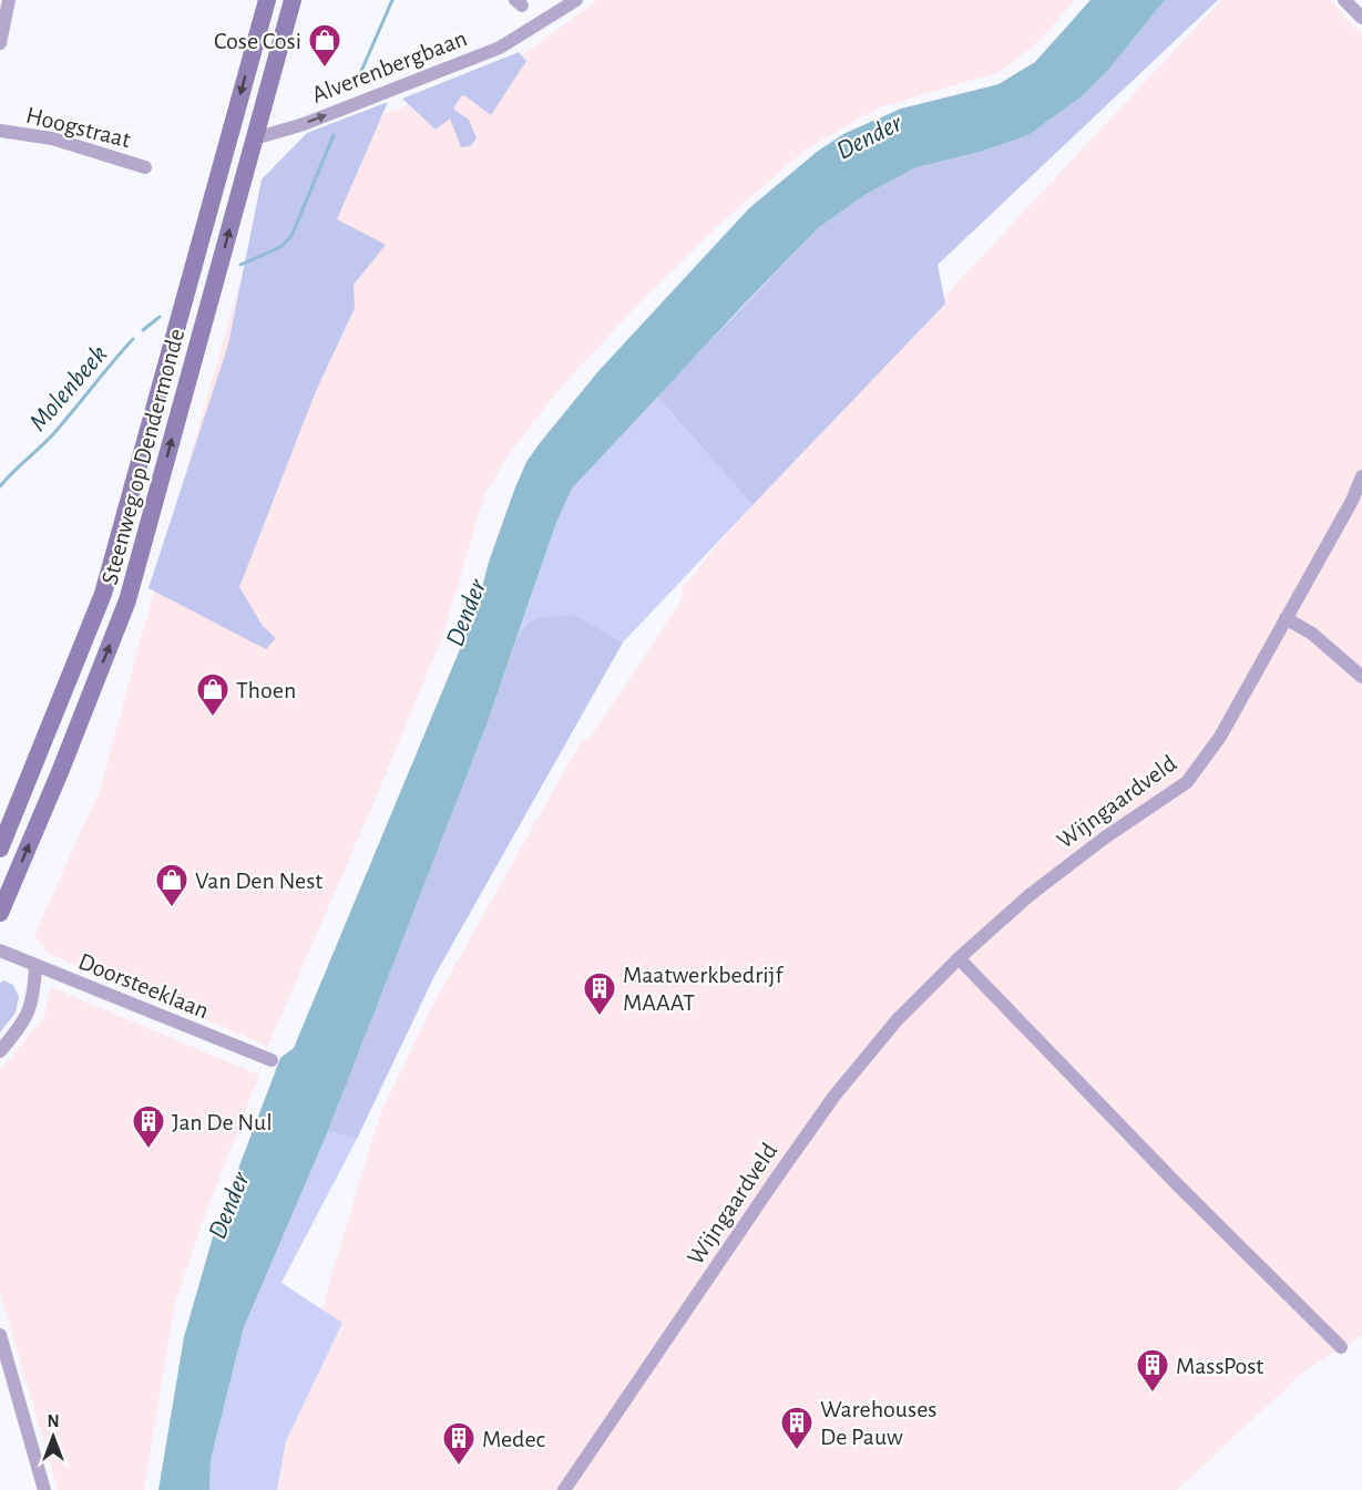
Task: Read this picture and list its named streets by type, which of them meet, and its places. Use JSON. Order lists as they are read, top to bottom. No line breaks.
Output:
{"streets":{"main road":["Steenweg op Dendermonde"],"street":["Alverenbergbaan","Hoogstraat","Wijngaardveld","Doorsteeklaan"]},"crossings":[["Alverenbergbaan","Steenweg op Dendermonde"]],"one_way":["Alverenbergbaan"],"water":["Dender","Molenbeek"],"places":{"shop":["Cose Cosi","Thoen","Van Den Nest"],"building":["Maatwerkbedrijf MAAAT","Jan De Nul","MassPost","Warehouses De Pauw","Medec"]},"north":"top"}
